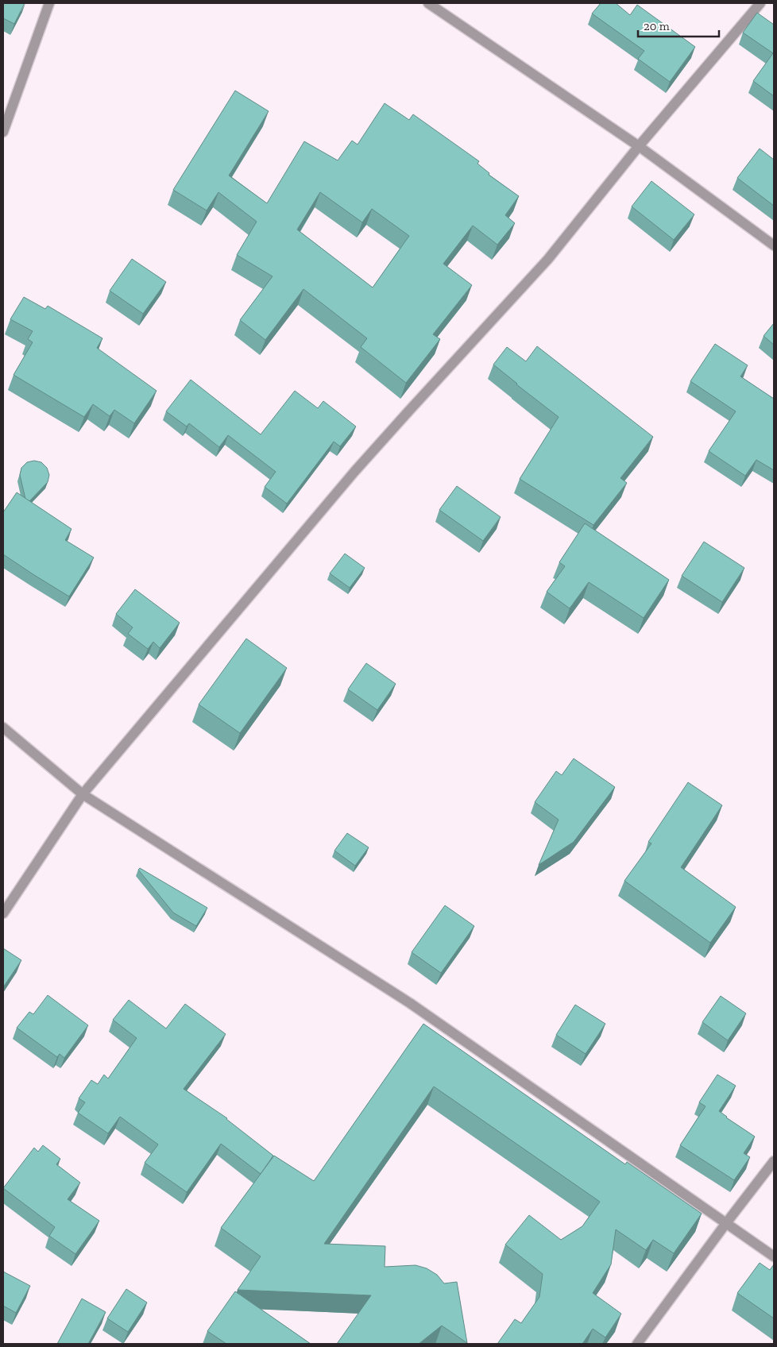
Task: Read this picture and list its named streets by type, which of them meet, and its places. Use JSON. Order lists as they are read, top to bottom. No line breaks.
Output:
{"scale_bar":"20 m"}
